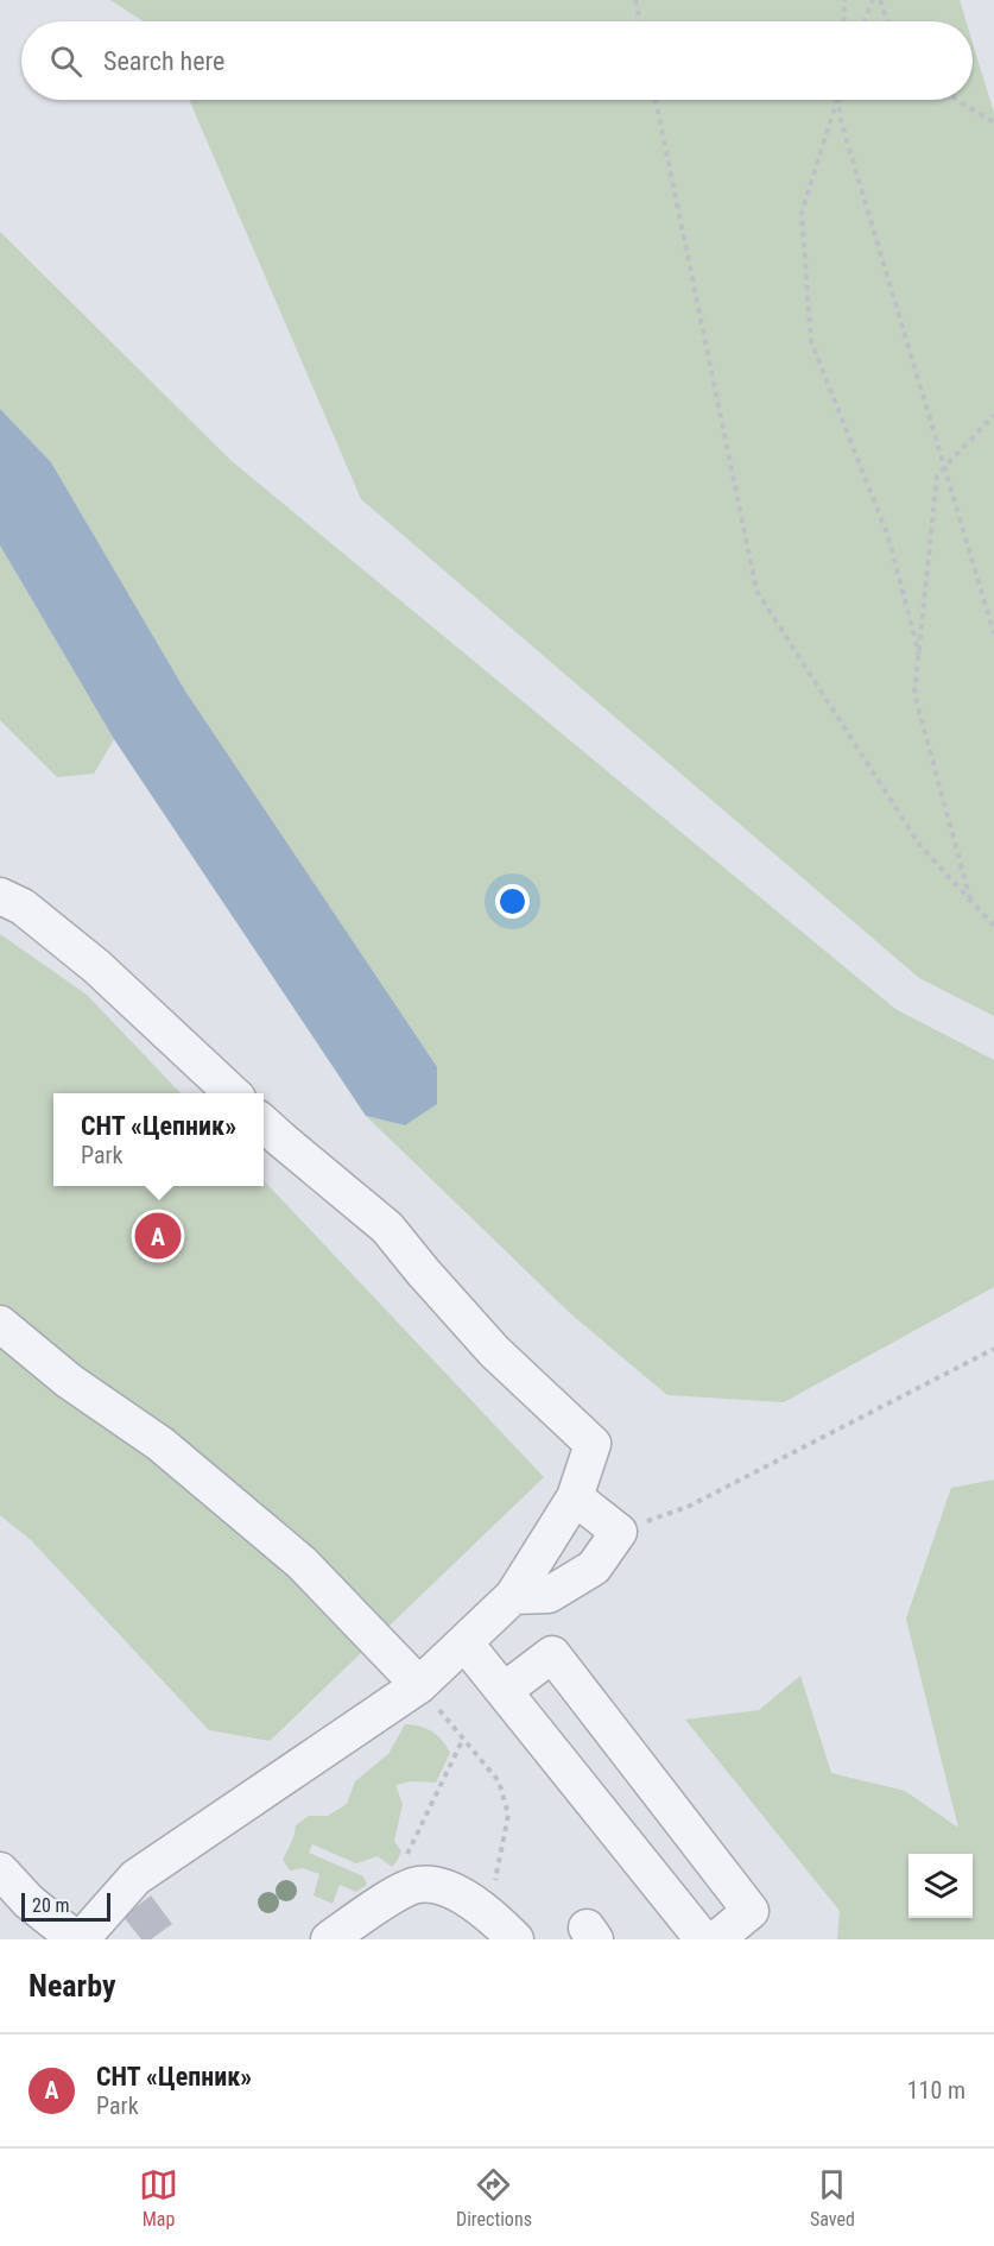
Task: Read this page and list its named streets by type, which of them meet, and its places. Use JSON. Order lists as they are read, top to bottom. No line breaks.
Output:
{"scale_bar":"20 m","page":{"search":"Search here","popup":["СНТ «Цепник»","Park"],"pins":"A","scale":"20 m","heading":"Nearby","list":[{"mark":"A","name":"СНТ «Цепник»","note":"Park","value":"110 m"}],"nav":["Map","Directions","Saved"]}}
